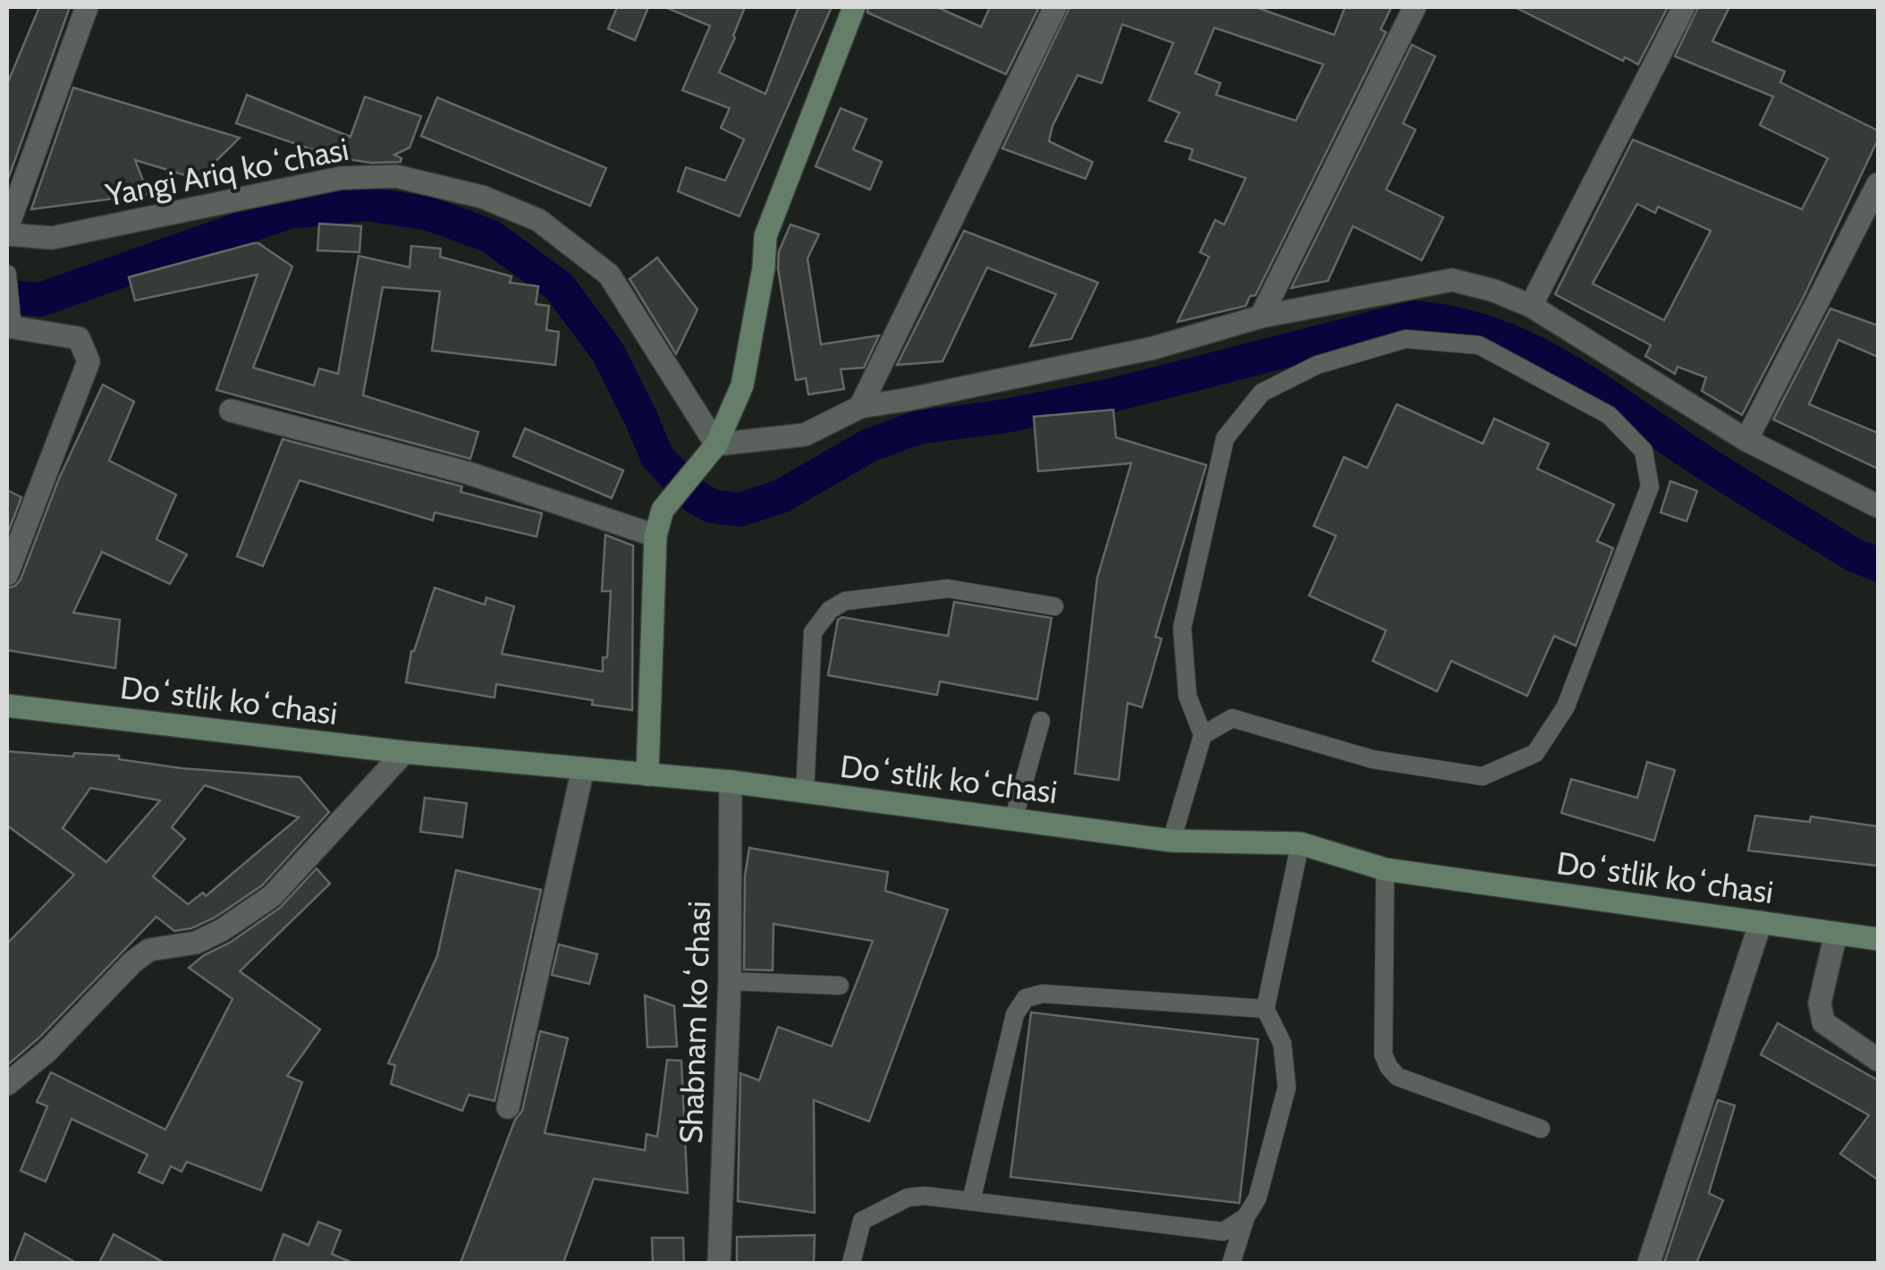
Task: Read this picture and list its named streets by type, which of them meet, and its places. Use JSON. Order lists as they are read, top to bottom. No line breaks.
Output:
{"streets":{"street":["Yangi Ariq koʻchasi","Doʻstlik koʻchasi","Shabnam koʻchasi"]},"crossings":[["Doʻstlik koʻchasi","Shabnam koʻchasi"]]}
